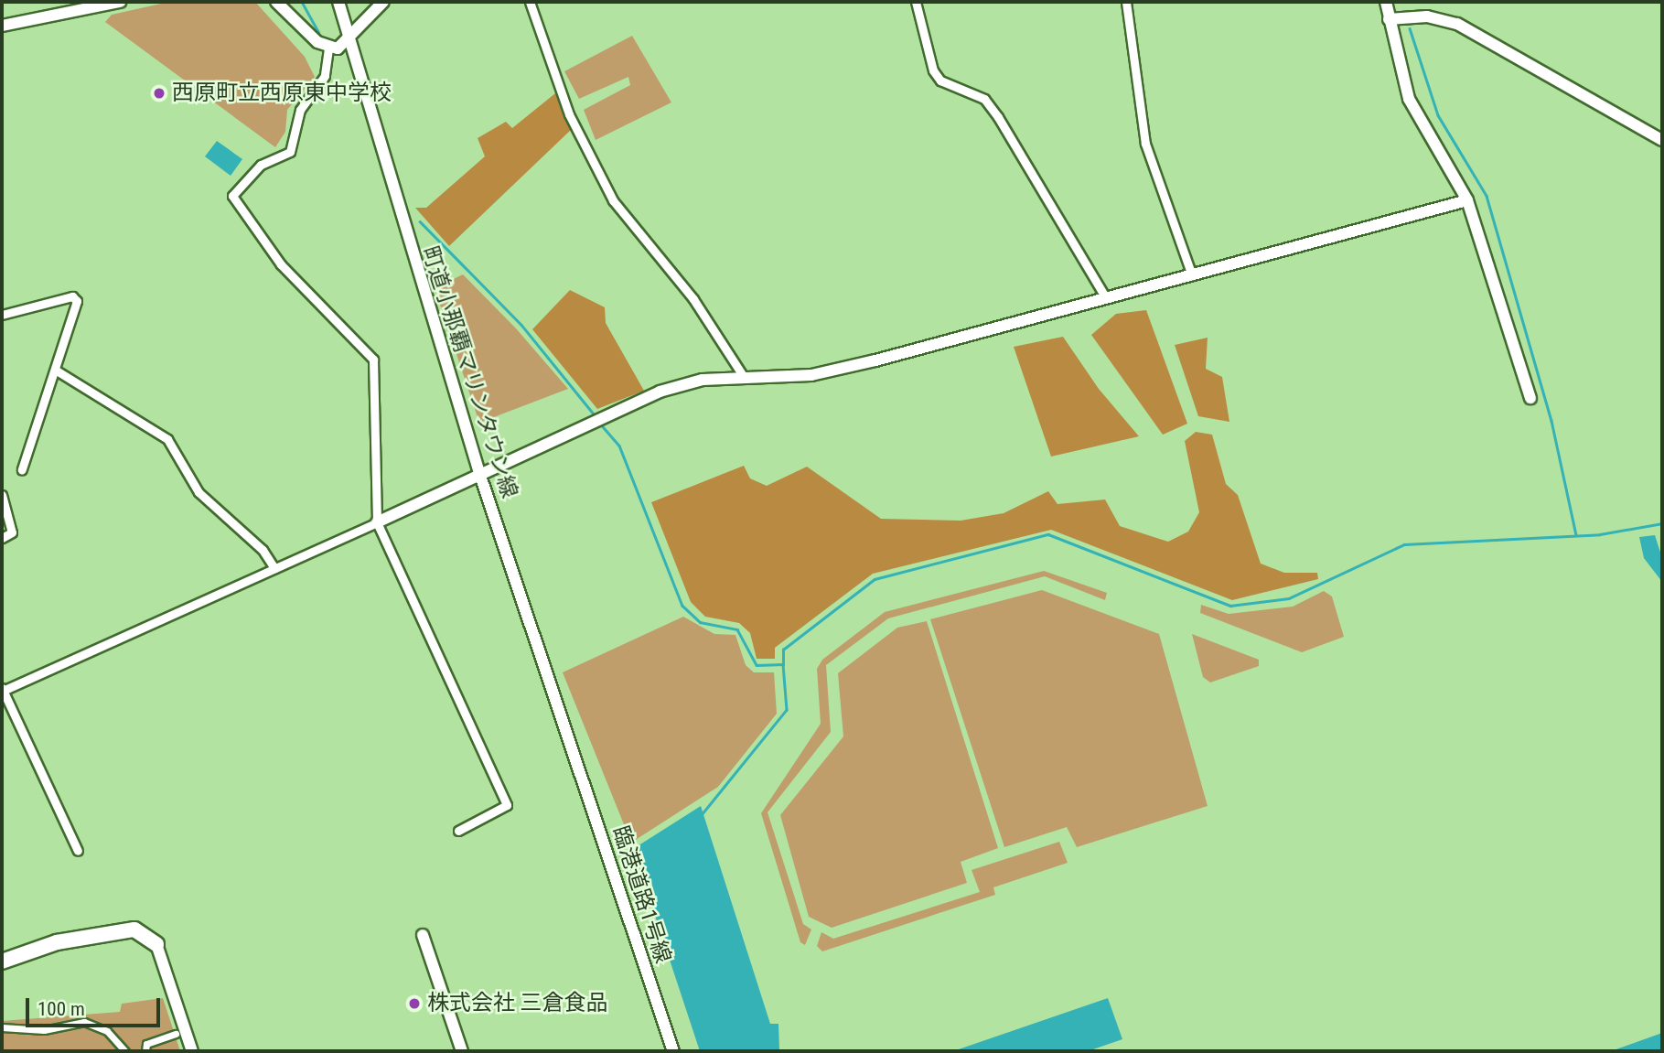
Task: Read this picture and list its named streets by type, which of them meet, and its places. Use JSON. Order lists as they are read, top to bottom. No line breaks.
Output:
{"streets":{"street":["町道小那覇マリンタウン線","臨港道路1号線"]},"crossings":[["町道小那覇マリンタウン線","臨港道路1号線"]],"places":["西原町立西原東中学校","株式会社 三倉食品"],"scale_bar":"100 m"}
